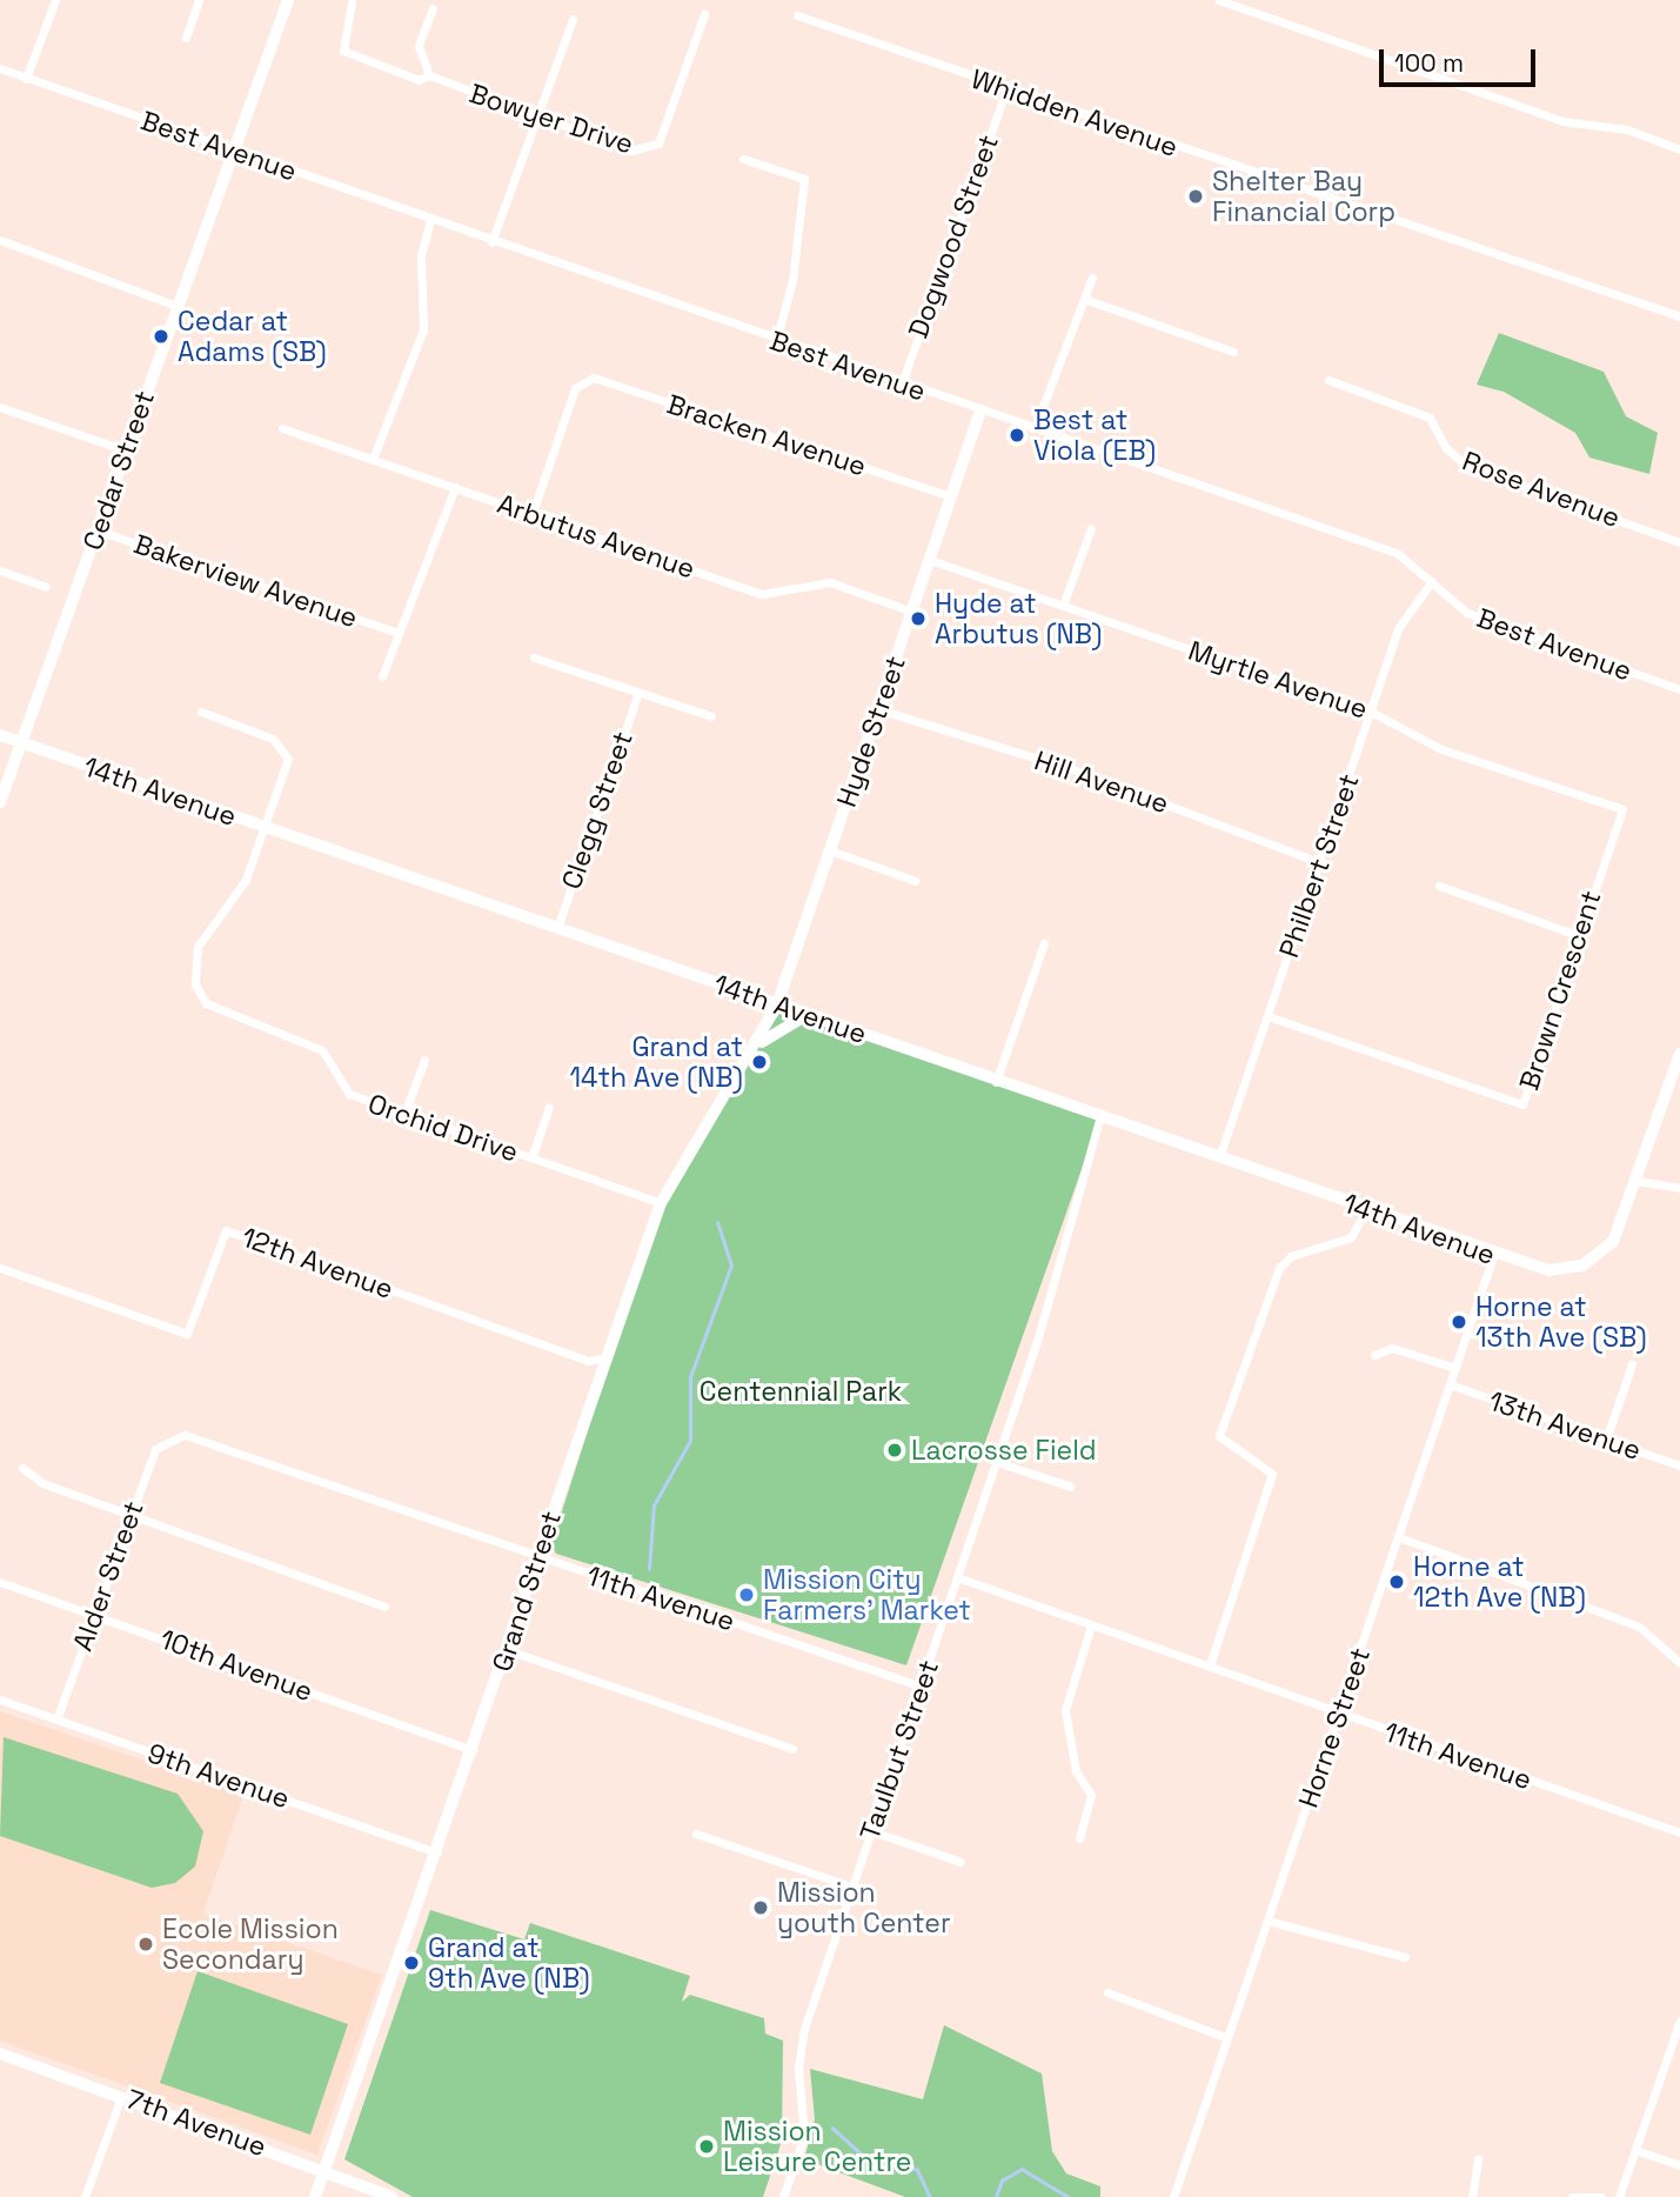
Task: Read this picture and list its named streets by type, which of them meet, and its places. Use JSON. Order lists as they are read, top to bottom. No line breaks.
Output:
{"streets":{"street":["Whidden Avenue","Bowyer Drive","Best Avenue","Dogwood Street","Bracken Avenue","Cedar Street","Rose Avenue","Arbutus Avenue","Bakerview Avenue","Myrtle Avenue","Hyde Street","Hill Avenue","14th Avenue","Clegg Street","Philbert Street","Brown Crescent","Orchid Drive","12th Avenue","13th Avenue","Alder Street","Grand Street","11th Avenue","10th Avenue","Horne Street","Taulbut Street","9th Avenue","7th Avenue"]},"crossings":[["Whidden Avenue","Dogwood Street"],["Best Avenue","Dogwood Street"],["Best Avenue","Cedar Street"],["Best Avenue","Hyde Street"],["Best Avenue","Philbert Street"],["Bracken Avenue","Arbutus Avenue"],["Bracken Avenue","Hyde Street"],["Cedar Street","Bakerview Avenue"],["Cedar Street","14th Avenue"],["Arbutus Avenue","Hyde Street"],["Myrtle Avenue","Hyde Street"],["Myrtle Avenue","Philbert Street"],["Myrtle Avenue","Brown Crescent"],["Hyde Street","Hill Avenue"],["Hyde Street","14th Avenue"],["Hyde Street","Grand Street"],["Hill Avenue","Philbert Street"],["14th Avenue","Clegg Street"],["14th Avenue","Philbert Street"],["14th Avenue","Orchid Drive"],["14th Avenue","Grand Street"],["14th Avenue","Horne Street"],["14th Avenue","Taulbut Street"],["Philbert Street","Brown Crescent"],["Orchid Drive","Grand Street"],["12th Avenue","Grand Street"],["13th Avenue","Horne Street"],["Alder Street","11th Avenue"],["Alder Street","10th Avenue"],["Alder Street","9th Avenue"],["Grand Street","11th Avenue"],["Grand Street","10th Avenue"],["Grand Street","9th Avenue"],["Grand Street","7th Avenue"],["11th Avenue","Horne Street"],["11th Avenue","Taulbut Street"]],"parks":["Centennial Park"],"places":["Shelter Bay Financial Corp","Cedar at Adams (SB)","Best at Viola (EB)","Hyde at Arbutus (NB)","Grand at 14th Ave (NB)","Horne at 13th Ave (SB)","Lacrosse Field","Horne at 12th Ave (NB)","Mission City Farmers’ Market","Mission youth Center","Ecole Mission Secondary","Grand at 9th Ave (NB)","Mission Leisure Centre"],"scale_bar":"100 m"}
